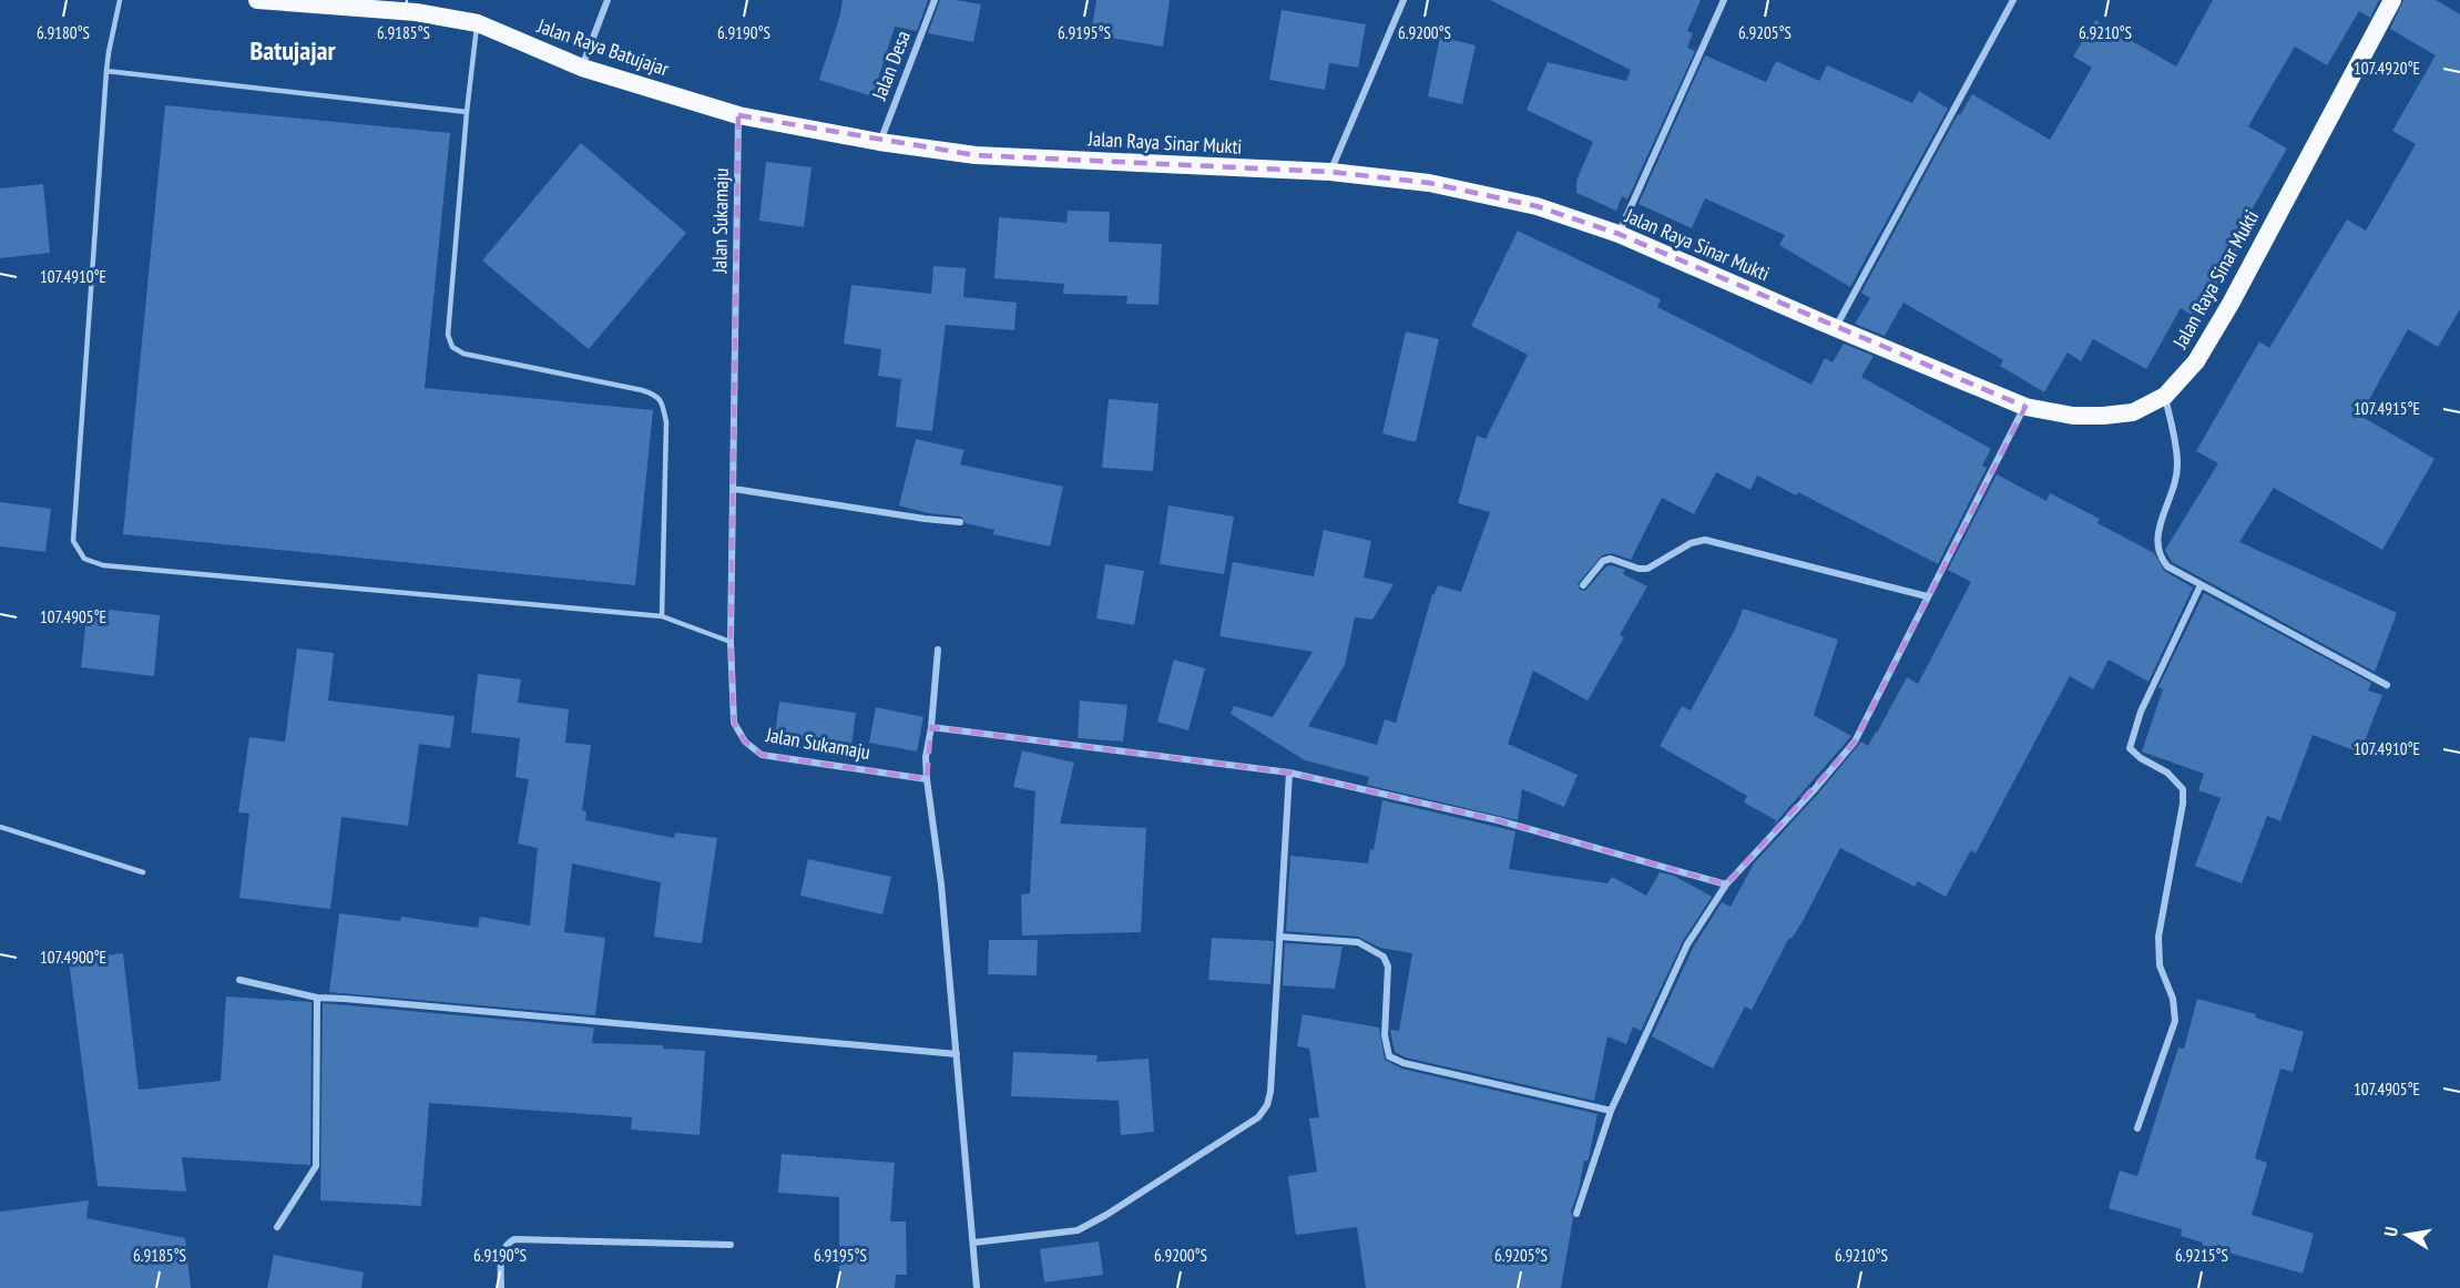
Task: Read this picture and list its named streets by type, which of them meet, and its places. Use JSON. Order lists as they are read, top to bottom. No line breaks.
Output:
{"streets":{"highway":["Jalan Raya Batujajar","Jalan Raya Sinar Mukti"],"street":["Jalan Desa","Jalan Sukamaju"]},"crossings":[["Jalan Raya Batujajar","Jalan Raya Sinar Mukti"],["Jalan Raya Batujajar","Jalan Sukamaju"],["Jalan Desa","Jalan Raya Sinar Mukti"],["Jalan Raya Sinar Mukti","Jalan Sukamaju"]],"districts":["Batujajar"],"north":"left","coordinates":["6.9180°S","6.9185°S","6.9190°S","6.9195°S","6.9200°S","6.9205°S","6.9210°S","107.4920°E","107.4910°E","107.4915°E","107.4905°E","107.4900°E","6.9215°S"]}
